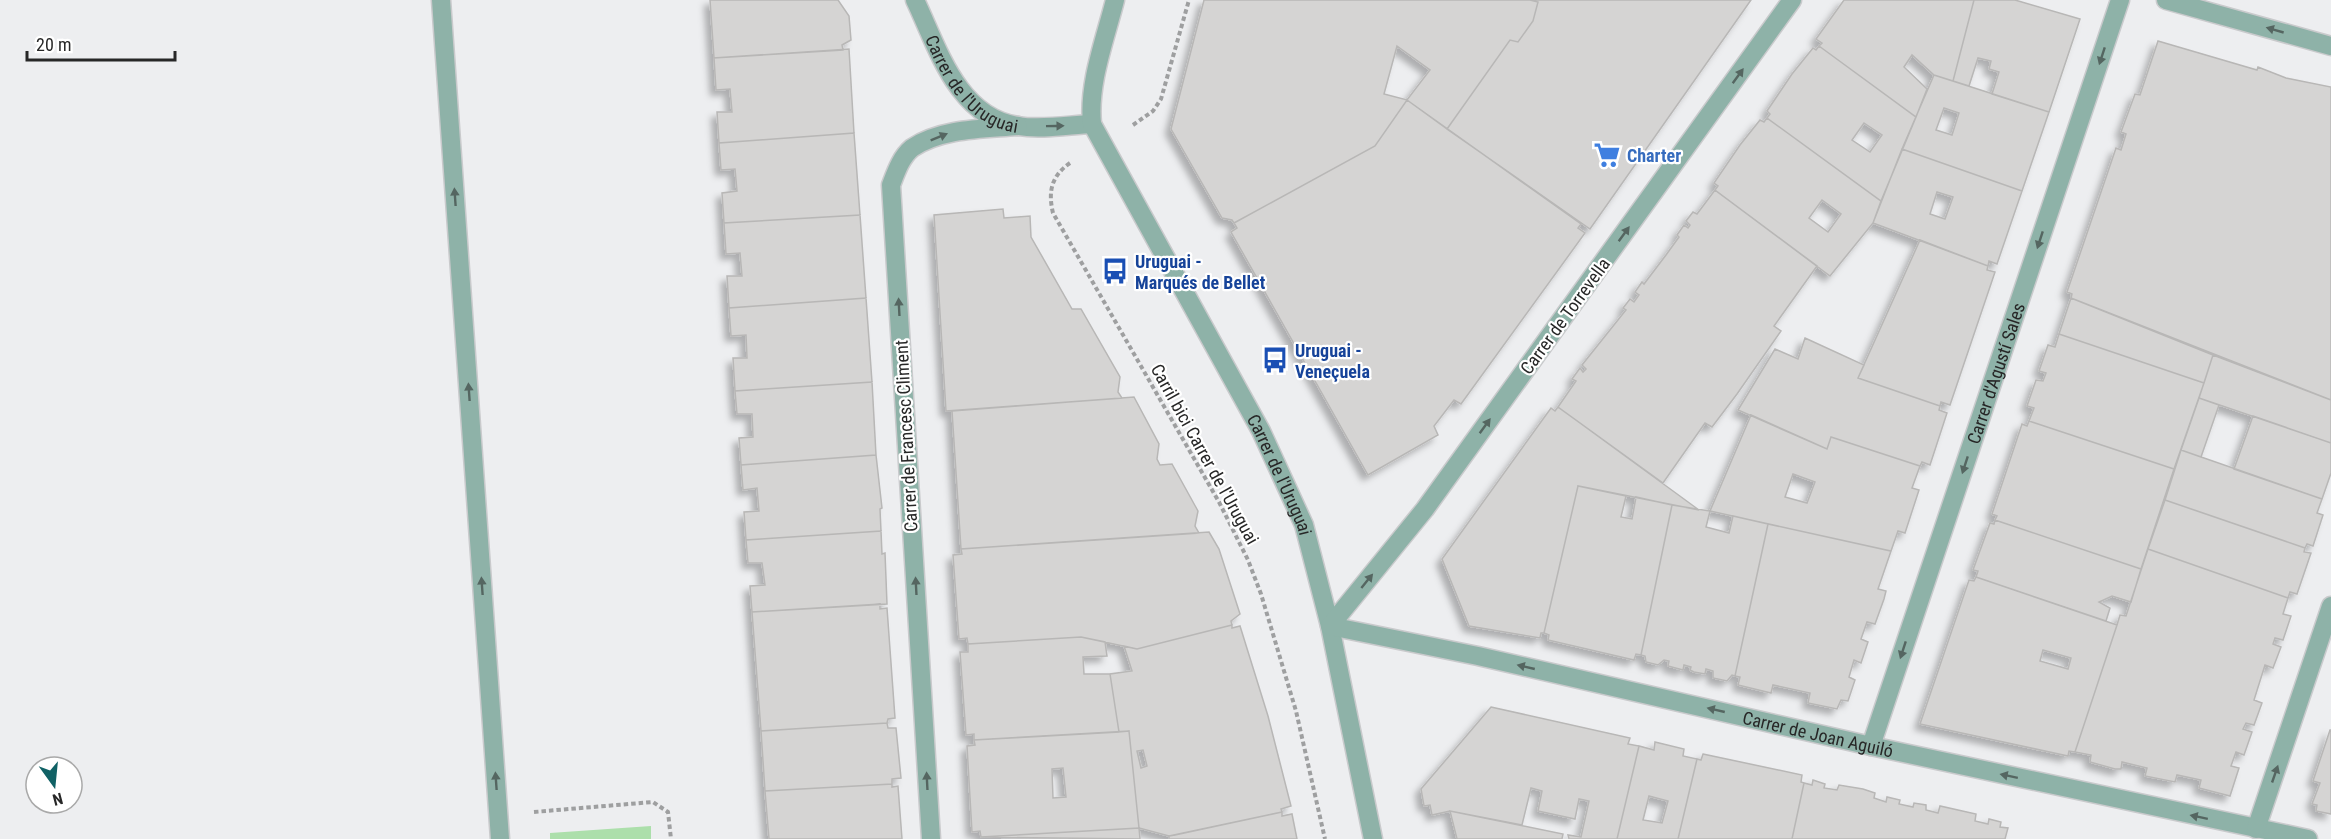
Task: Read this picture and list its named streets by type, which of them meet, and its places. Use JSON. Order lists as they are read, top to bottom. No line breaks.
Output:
{"streets":{"street":["Carrer de l'Uruguai","Carrer de Torrevella","Carrer d'Agustí Sales","Carrer de Francesc Climent","Carrer de Joan Aguiló"],"path":["Carril bici Carrer de l'Uruguai"]},"crossings":[["Carrer de l'Uruguai","Carrer de Torrevella"],["Carrer de l'Uruguai","Carrer de Francesc Climent"],["Carrer de l'Uruguai","Carrer de Joan Aguiló"],["Carrer de Torrevella","Carrer de Joan Aguiló"],["Carrer d'Agustí Sales","Carrer de Joan Aguiló"]],"one_way":["Carrer de Torrevella","Carrer d'Agustí Sales","Carrer de Francesc Climent","Carrer de Joan Aguiló"],"places":{"supermarket":["Charter"],"bus stop":["Uruguai - Marqués de Bellet","Uruguai - Veneçuela"]},"scale_bar":"20 m","north":"bottom"}
